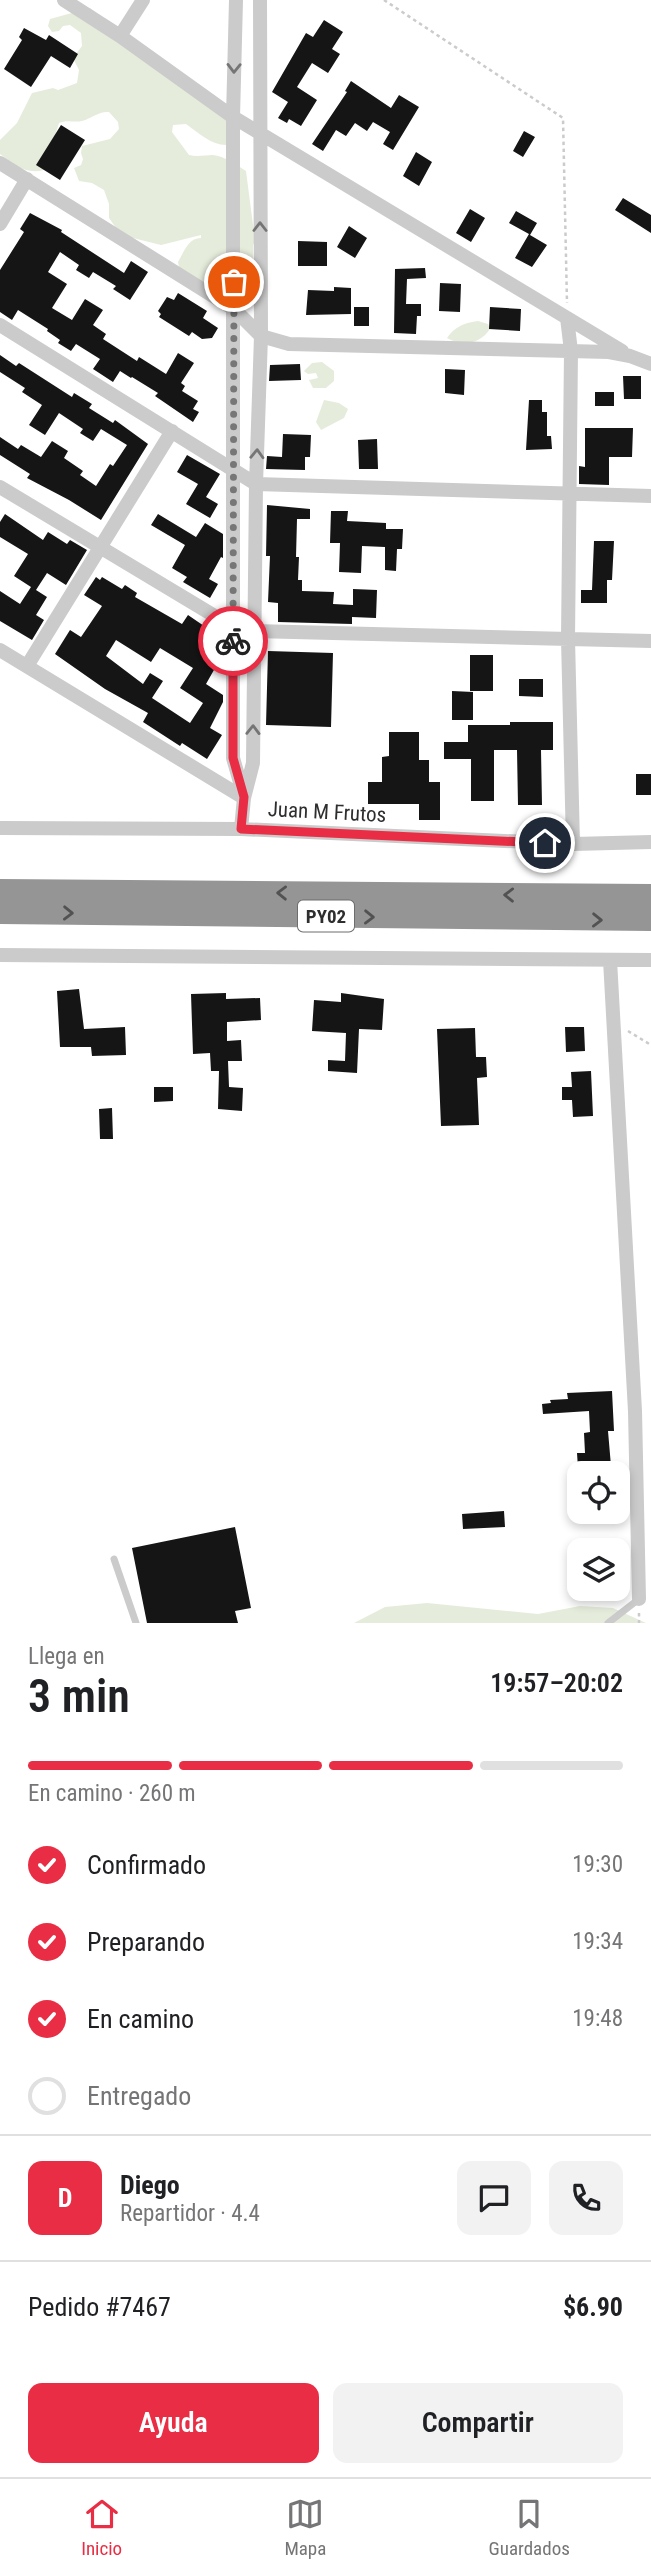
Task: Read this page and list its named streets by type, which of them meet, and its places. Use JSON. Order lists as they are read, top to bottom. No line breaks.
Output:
{"streets":{"highway":["PY02"],"street":["Juan M Frutos"]},"page":{"heading":["3 min","Llega en","19:57–20:02"],"panel":["Diego","Repartidor · 4.4","Pedido #7467","$6.90"],"bar":"En camino · 260 m","list":[["Confirmado","19:30"],["Preparando","19:34"],["En camino","19:48"],"Entregado"],"round":"D","buttons":["Ayuda","Compartir"],"tabs":["Inicio","Mapa","Guardados"]}}
